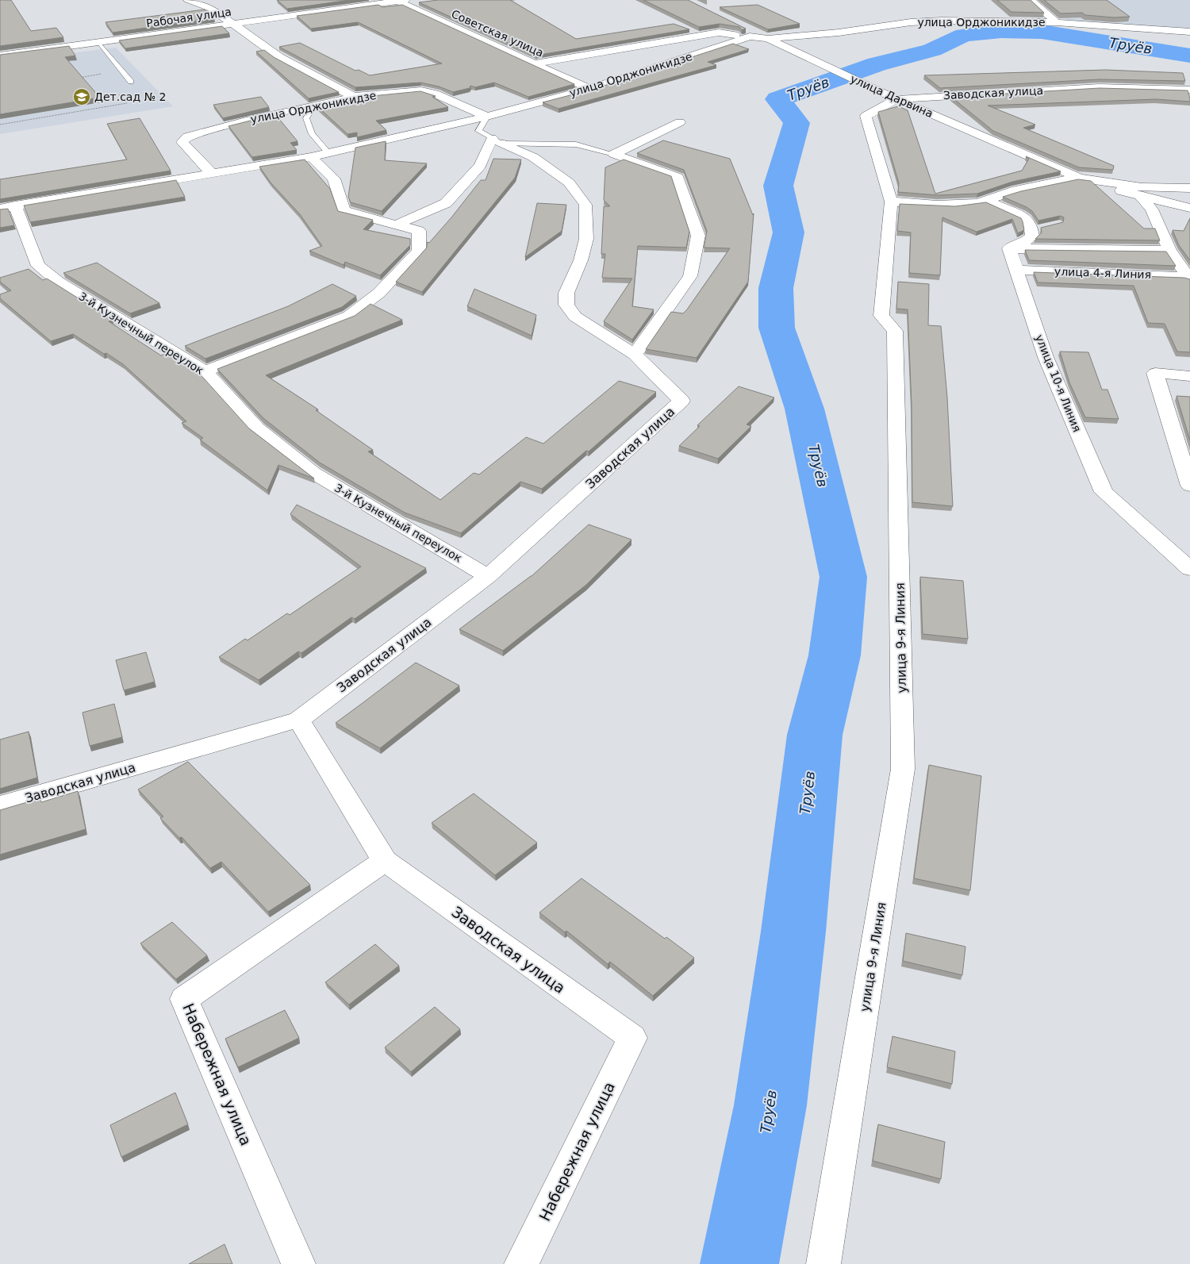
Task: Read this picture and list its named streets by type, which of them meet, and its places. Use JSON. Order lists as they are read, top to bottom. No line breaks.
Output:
{"streets":{"street":["Рабочая улица","улица Орджоникидзе","Советская улица","Заводская улица","улица Дарвина","улица 4-я Линия","3-й Кузнечный переулок","улица 10-я Линия","улица 9-я Линия","Набережная улица"]},"crossings":[["Рабочая улица","Советская улица"],["улица Орджоникидзе","Советская улица"],["улица Орджоникидзе","улица Дарвина"],["улица Орджоникидзе","3-й Кузнечный переулок"],["Заводская улица","улица Дарвина"],["Заводская улица","3-й Кузнечный переулок"],["Заводская улица","улица 9-я Линия"],["Заводская улица","Набережная улица"],["улица 4-я Линия","улица 10-я Линия"]],"water":["Труёв"],"places":{"school or university":["Дет.сад № 2"]}}
